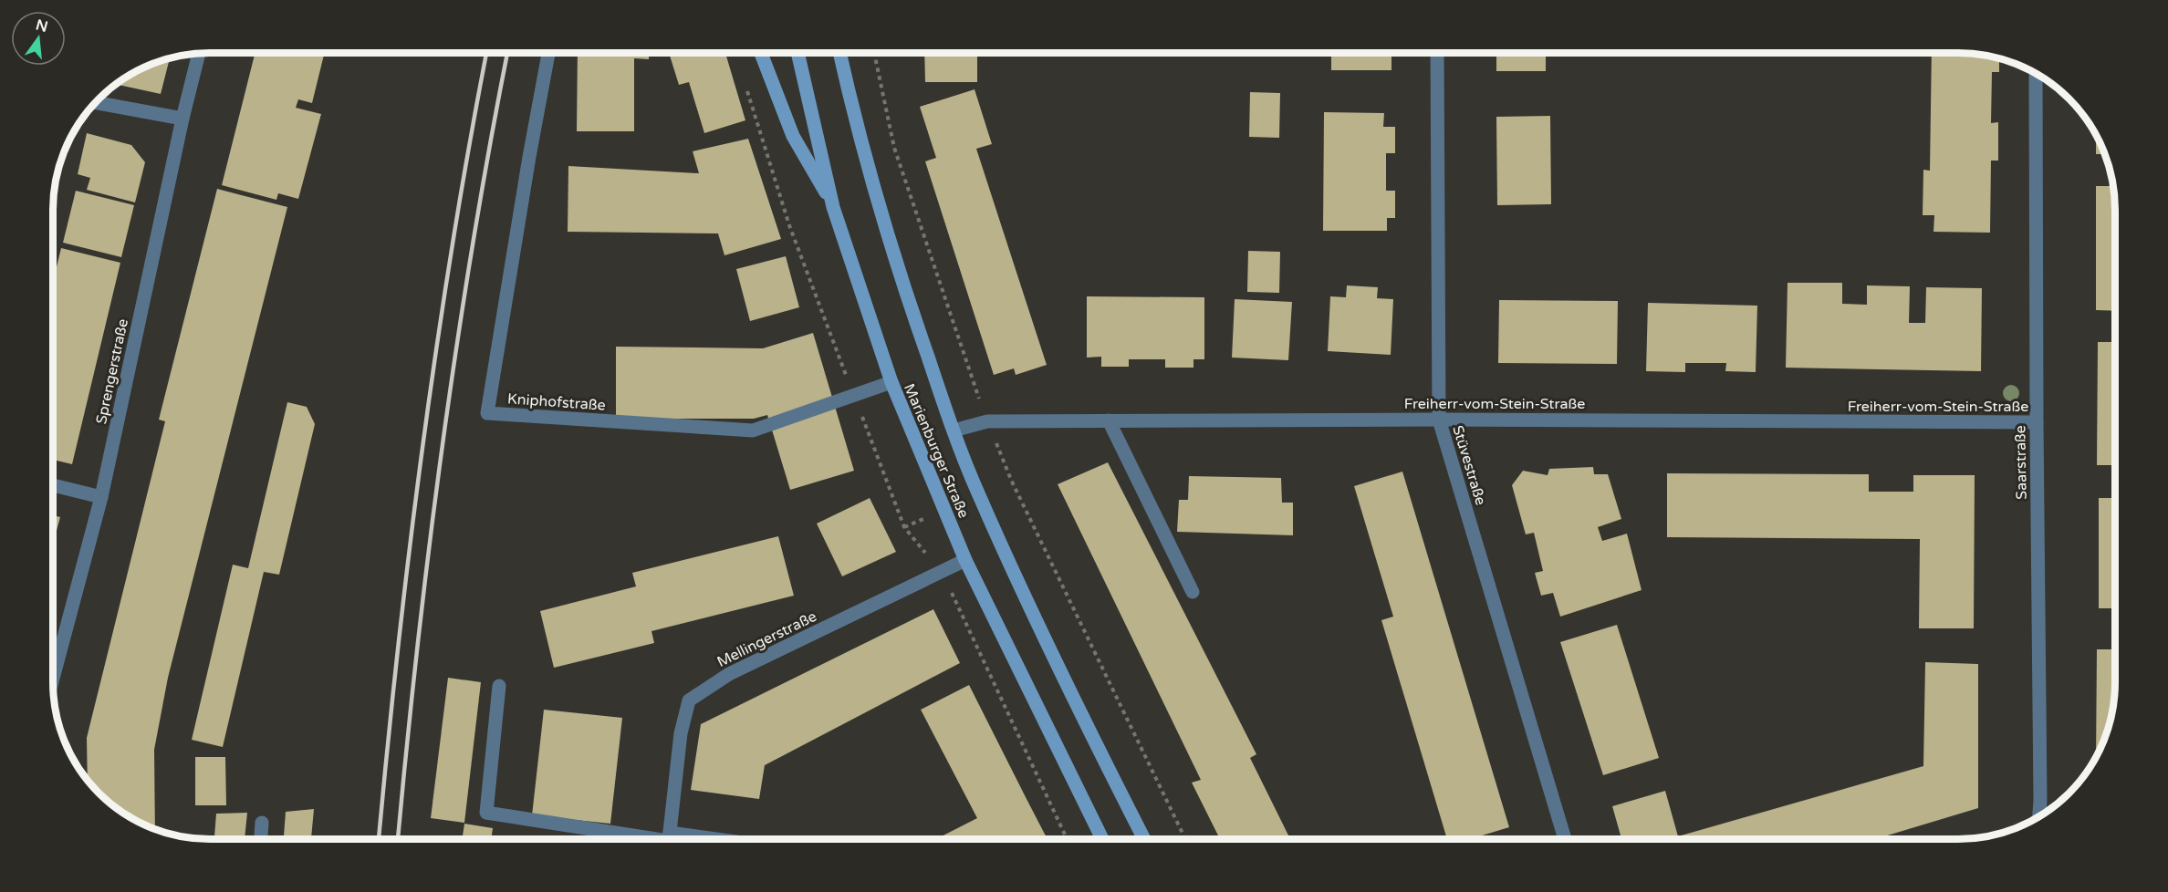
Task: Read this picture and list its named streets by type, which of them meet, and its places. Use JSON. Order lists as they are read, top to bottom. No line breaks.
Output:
{"streets":{"main road":["Marienburger Straße"],"street":["Sprengerstraße","Kniphofstraße","Freiherr-vom-Stein-Straße","Saarstraße","Stüvestraße","Mellingerstraße"]},"crossings":[["Kniphofstraße","Marienburger Straße"],["Freiherr-vom-Stein-Straße","Marienburger Straße"],["Freiherr-vom-Stein-Straße","Saarstraße"],["Freiherr-vom-Stein-Straße","Stüvestraße"],["Marienburger Straße","Mellingerstraße"]],"north":"top"}
